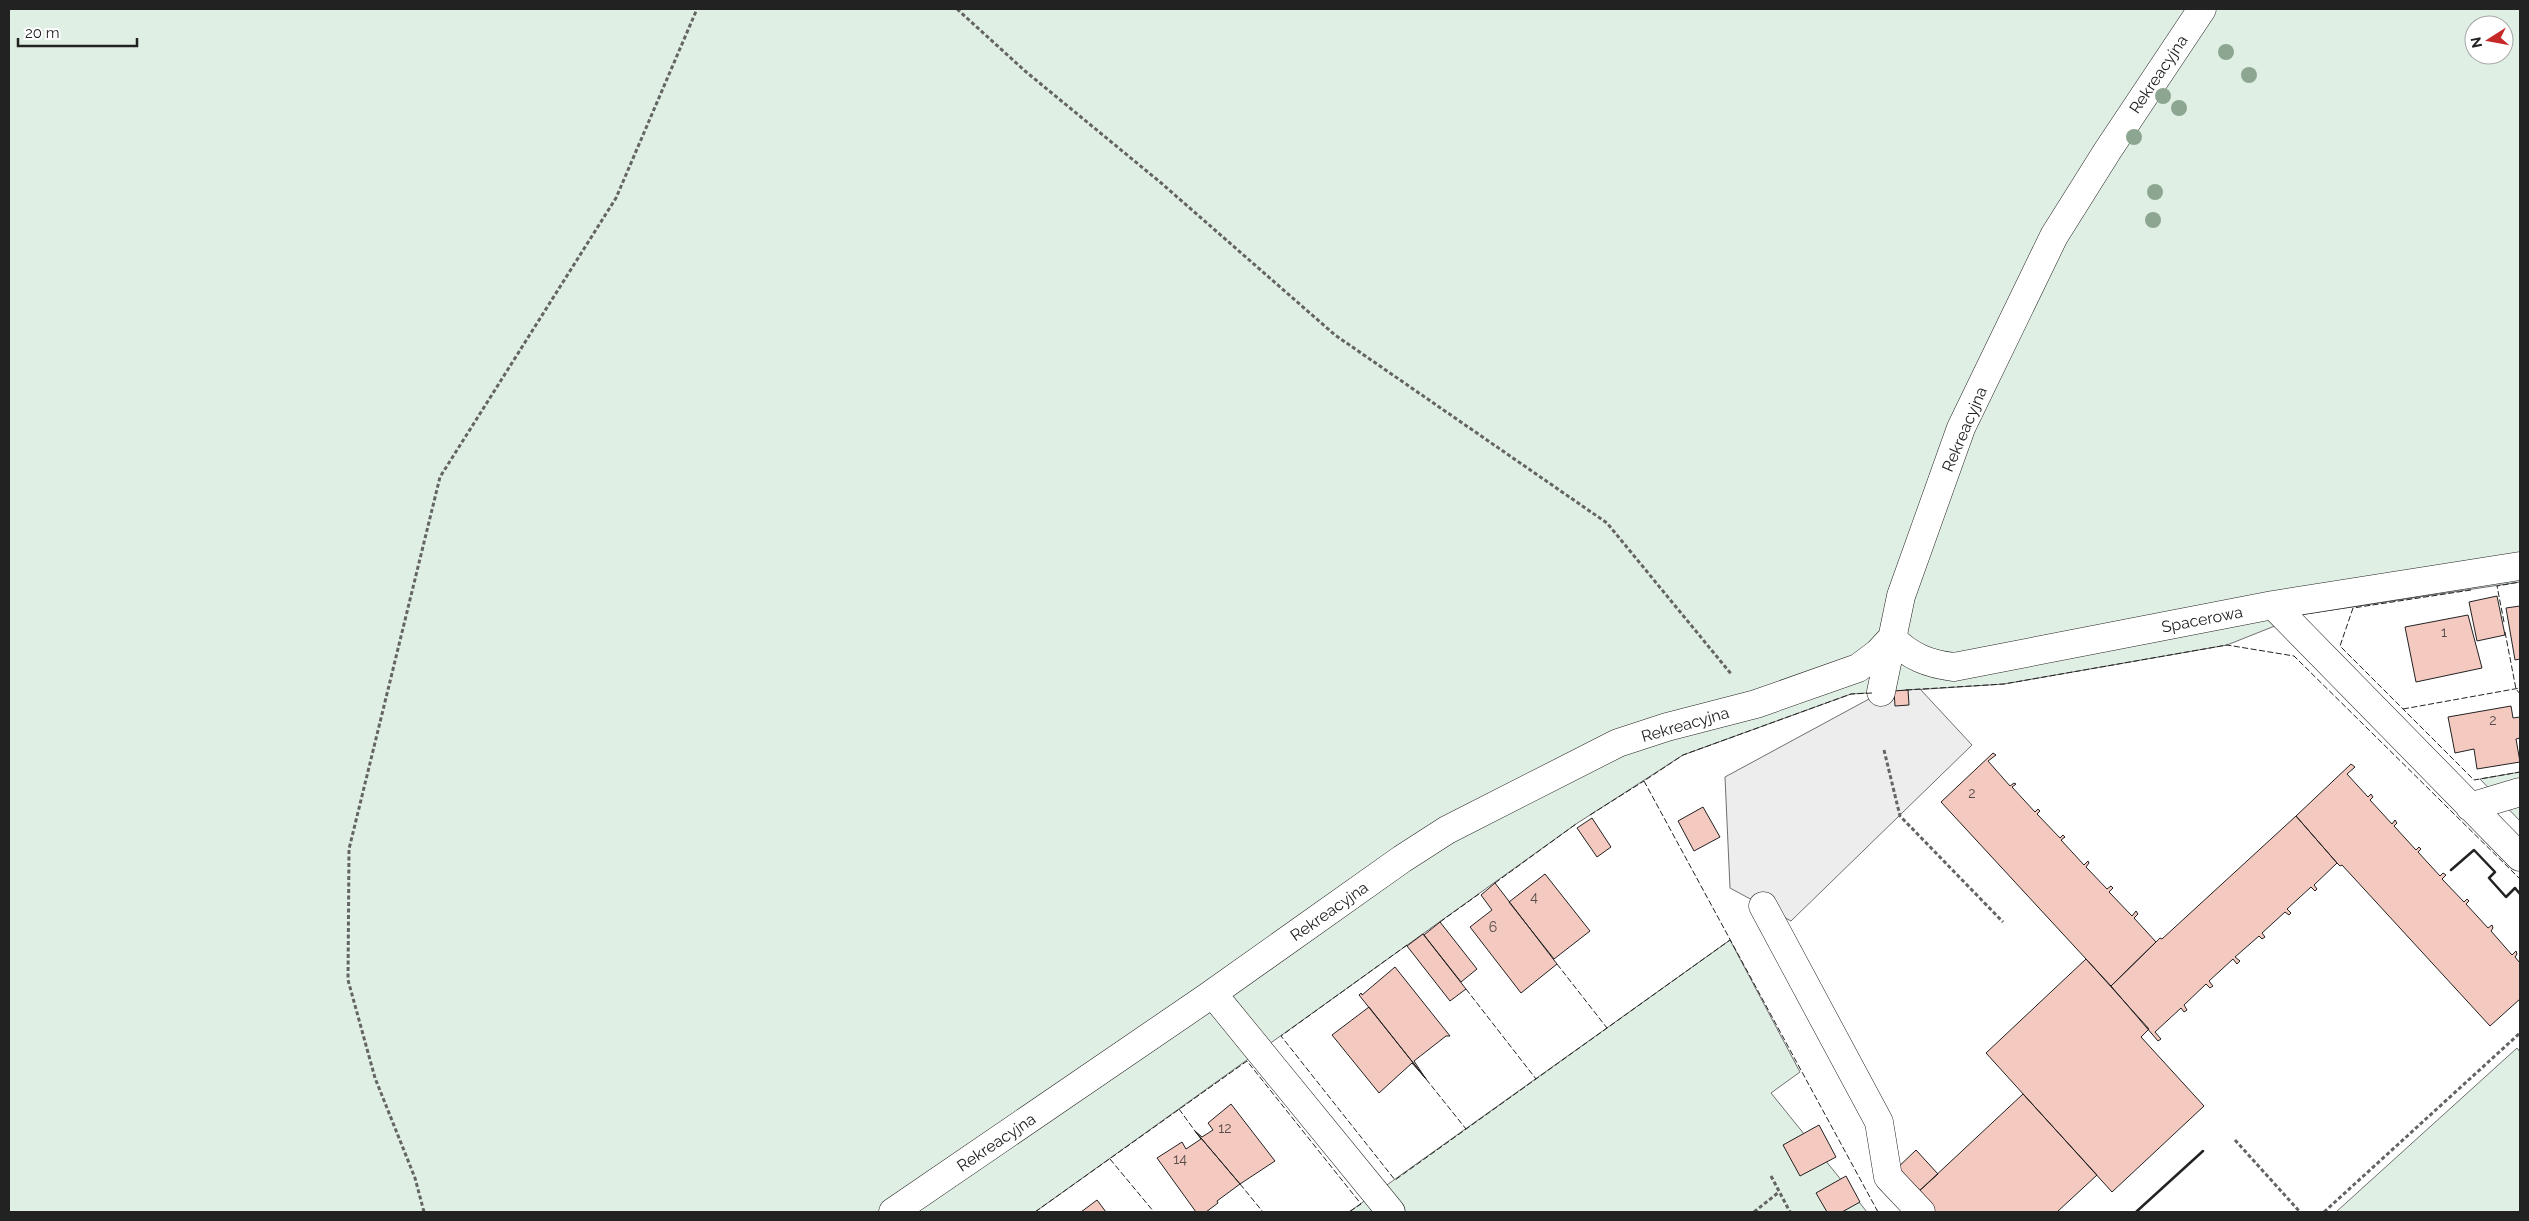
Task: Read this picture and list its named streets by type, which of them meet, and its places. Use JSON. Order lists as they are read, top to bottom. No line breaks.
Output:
{"streets":{"street":["Rekreacyjna","Spacerowa"]},"crossings":[["Rekreacyjna","Spacerowa"]],"house_numbers":["1","2","2","4","6","12","14"],"scale_bar":"20 m","north":"left"}
